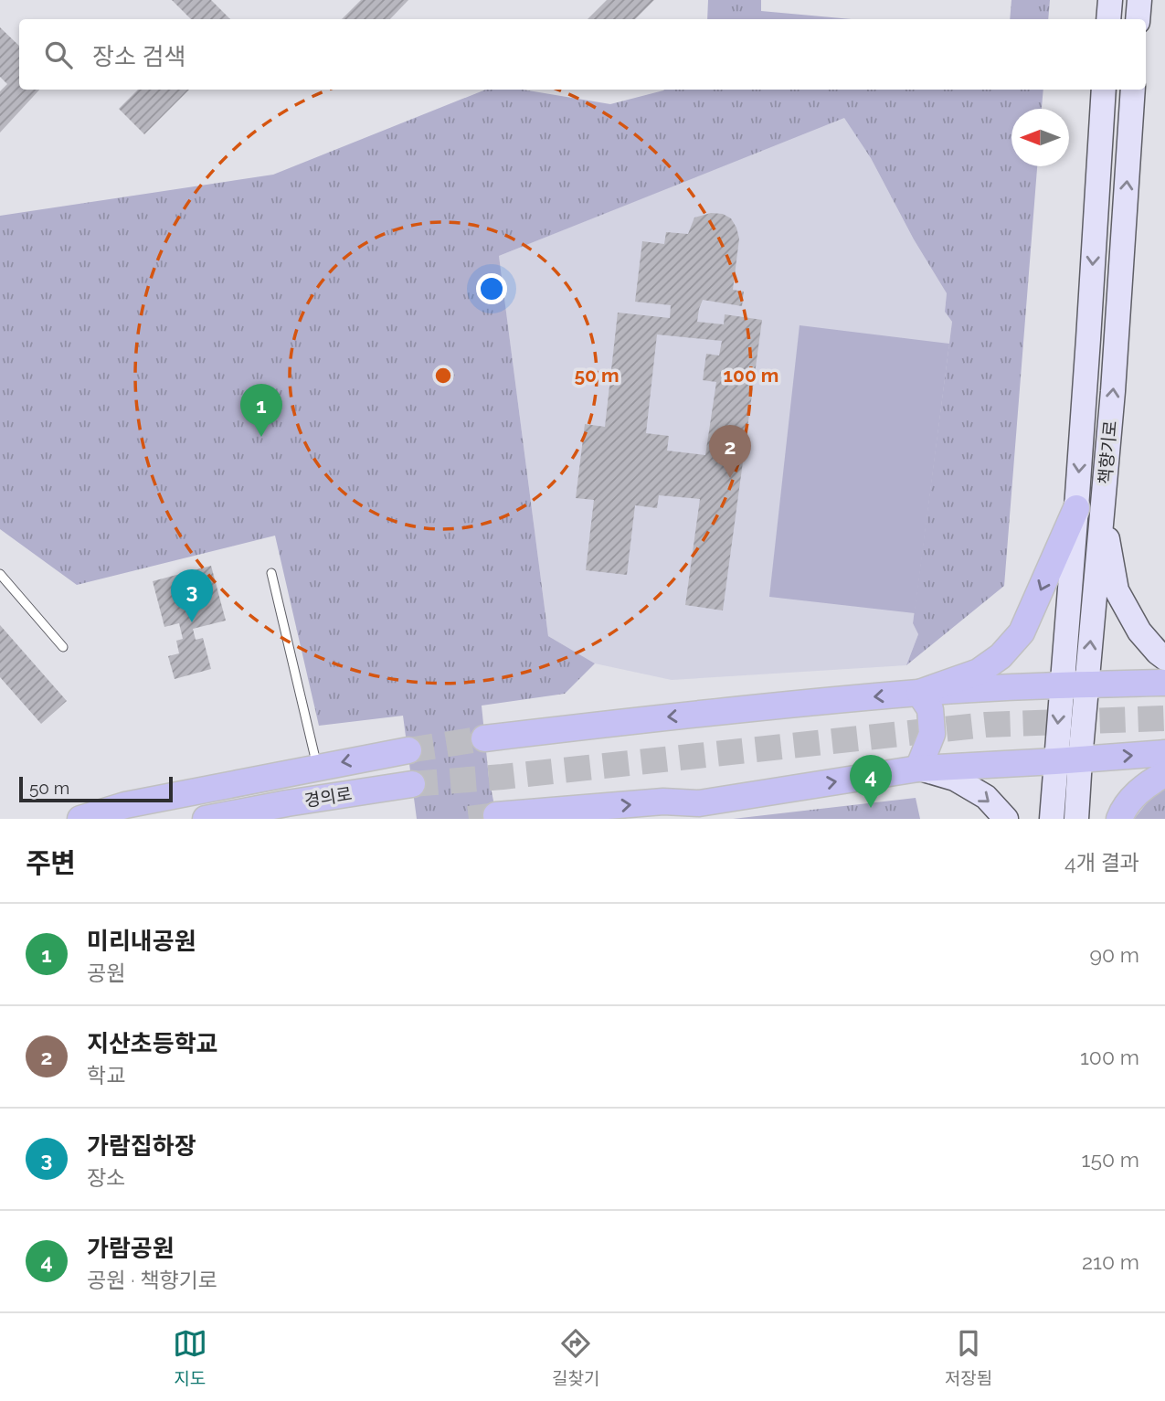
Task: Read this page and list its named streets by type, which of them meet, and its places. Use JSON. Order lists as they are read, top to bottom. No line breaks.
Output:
{"streets":{"main road":["책향기로","경의로"]},"scale_bar":"50 m","north":"left","page":{"search":"장소 검색","pins":["1","2","3","4"],"scale":"50 m","heading":["주변","4개 결과"],"list":[{"mark":"1","name":"미리내공원","note":"공원","value":"90 m"},{"mark":"2","name":"지산초등학교","note":"학교","value":"100 m"},{"mark":"3","name":"가람집하장","note":"장소","value":"150 m"},{"mark":"4","name":"가람공원","note":"공원 · 책향기로","value":"210 m"}],"nav":["지도","길찾기","저장됨"]},"rings":["50 m","100 m"]}
